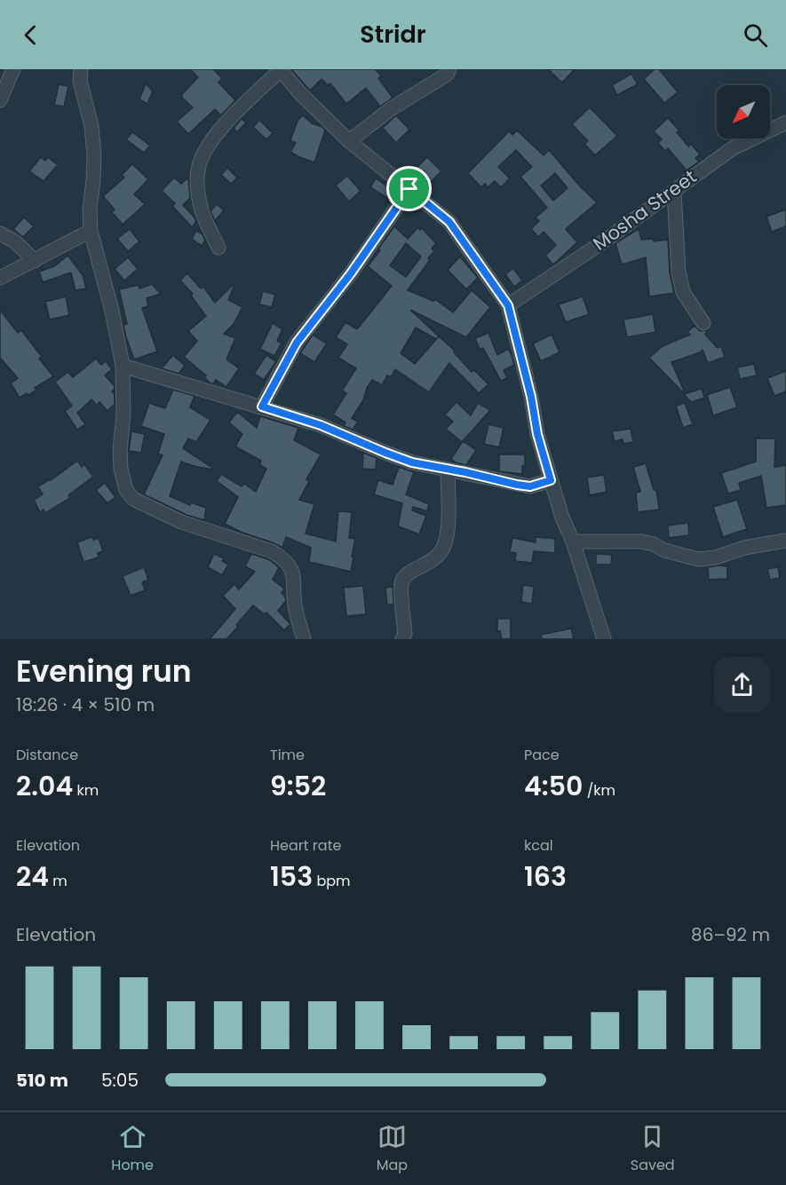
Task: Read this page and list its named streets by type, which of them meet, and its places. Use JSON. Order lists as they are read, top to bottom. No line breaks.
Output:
{"streets":{"street":["Mosha Street"]},"north":"bottom left","page":{"header":"Stridr","heading":["Evening run","18:26 · 4 × 510 m"],"stats":[["Distance","2.04 km"],["Time","9:52"],["Pace","4:50 /km"],["Elevation","24 m"],["Heart rate","153 bpm"],["kcal","163"]],"chart":["Elevation","86–92 m"],"list":[{"name":"510 m","note":"5:05"}],"tabs":["Home","Map","Saved"]}}
